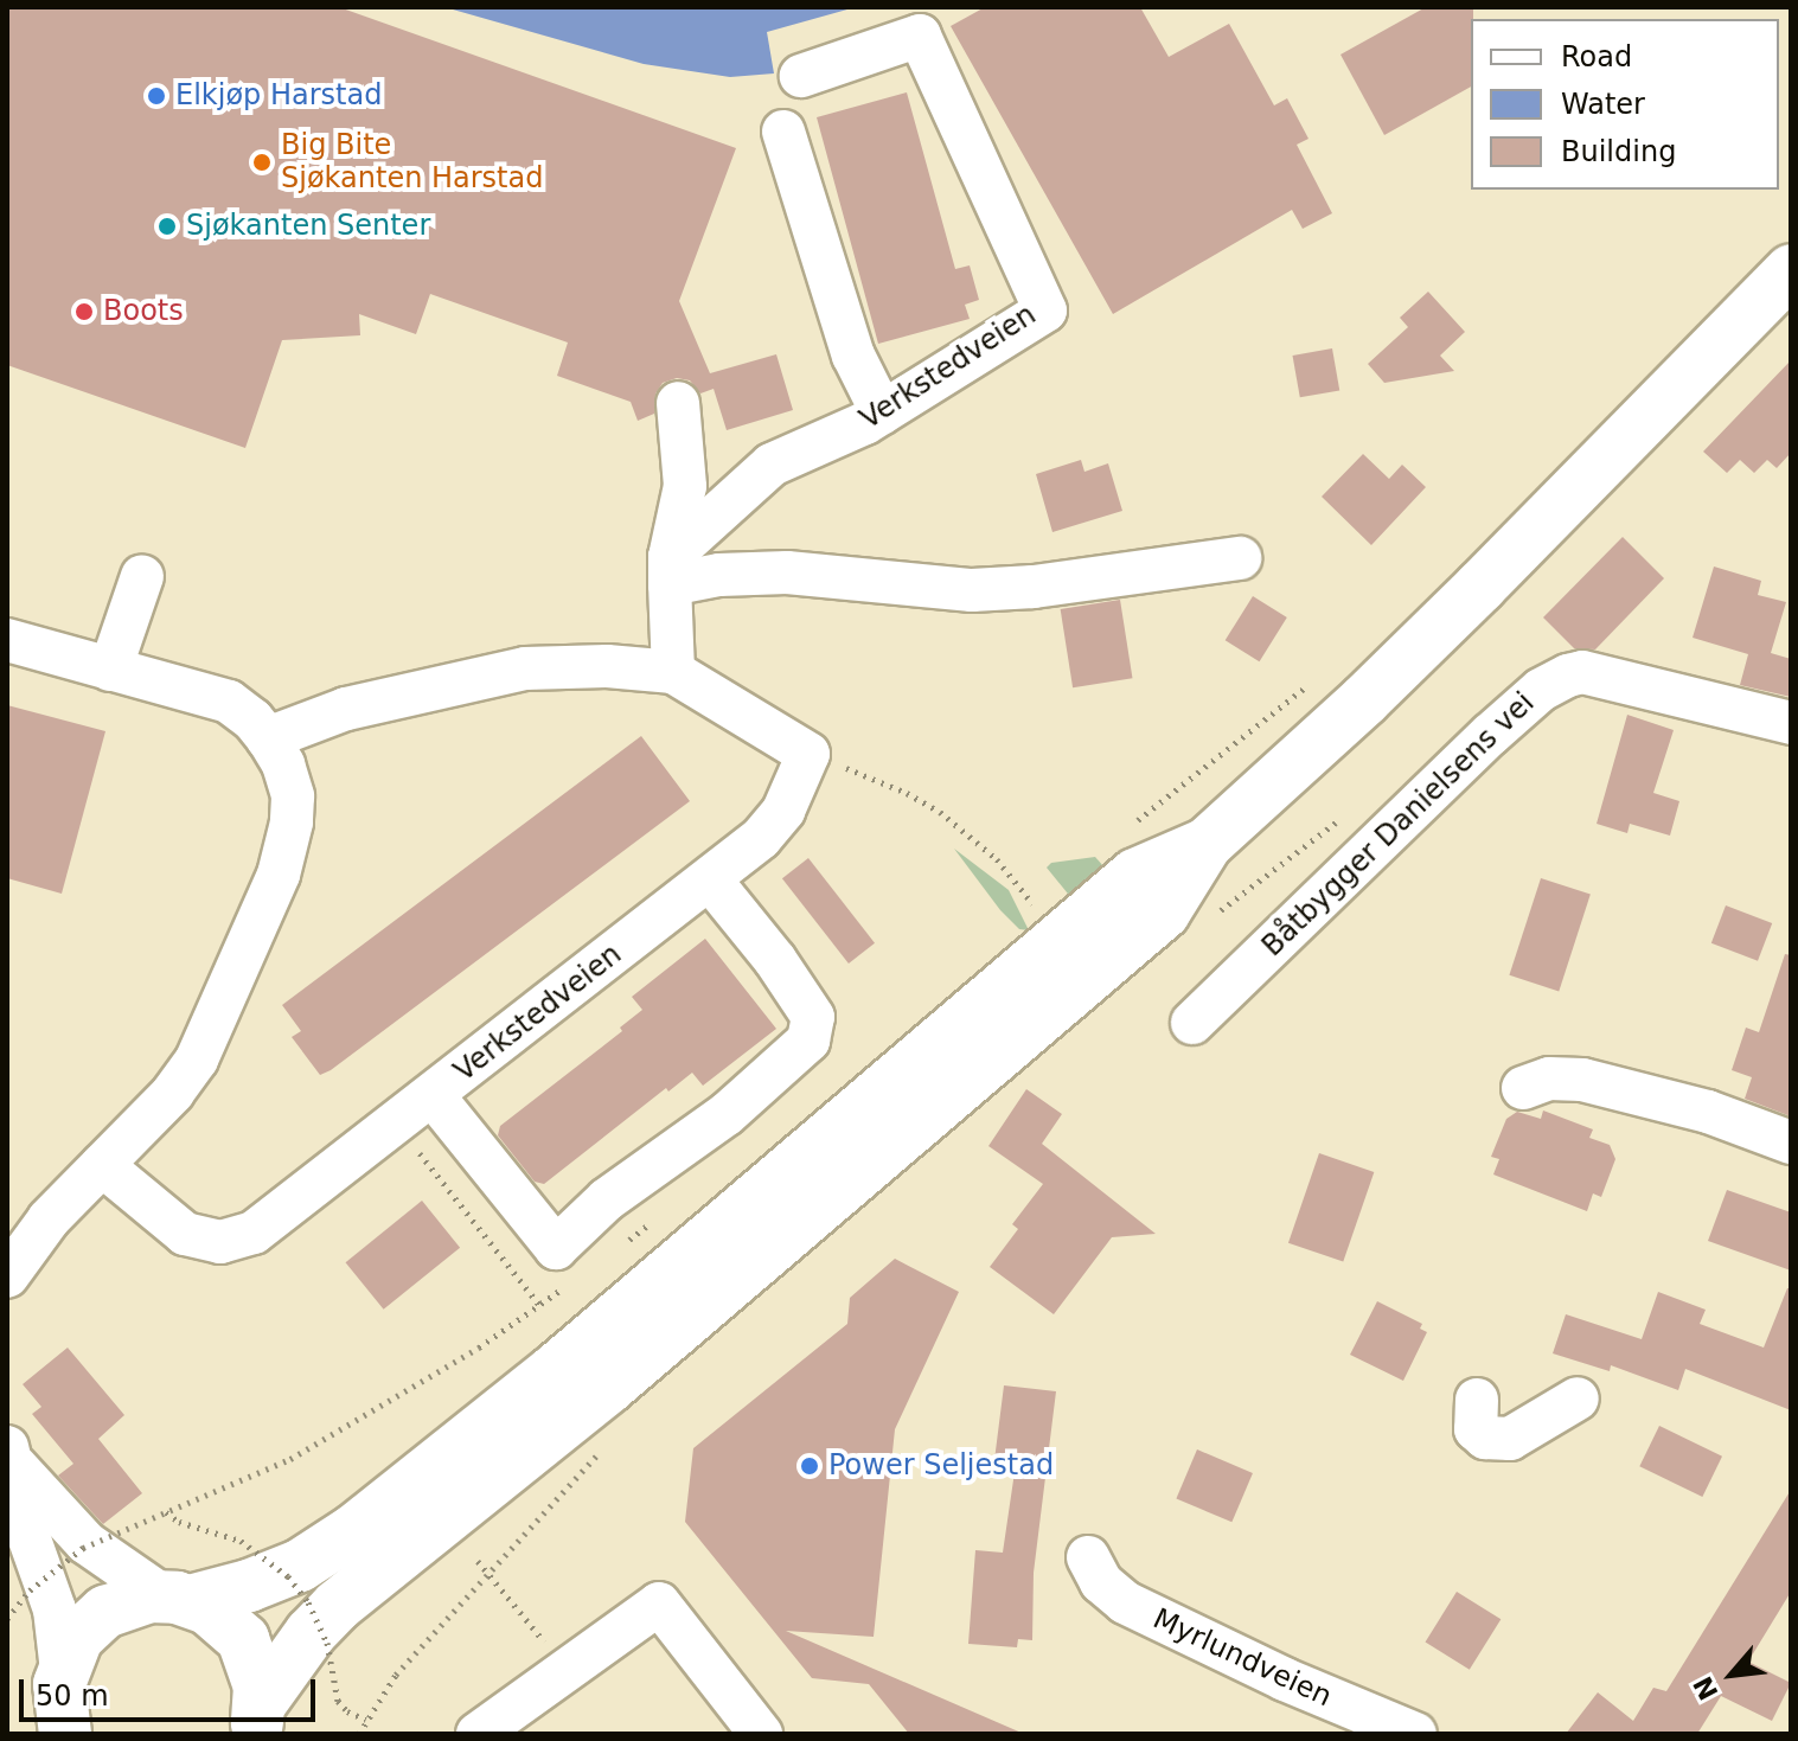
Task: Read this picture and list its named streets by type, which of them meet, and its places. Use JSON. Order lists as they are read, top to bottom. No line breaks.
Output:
{"streets":{"street":["Verkstedveien","Båtbygger Danielsens vei","Myrlundveien"]},"places":["Elkjøp Harstad","Big Bite Sjøkanten Harstad","Sjøkanten Senter","Boots","Power Seljestad"],"legend":["Road","Water","Building"],"scale_bar":"50 m","north":"bottom left"}
